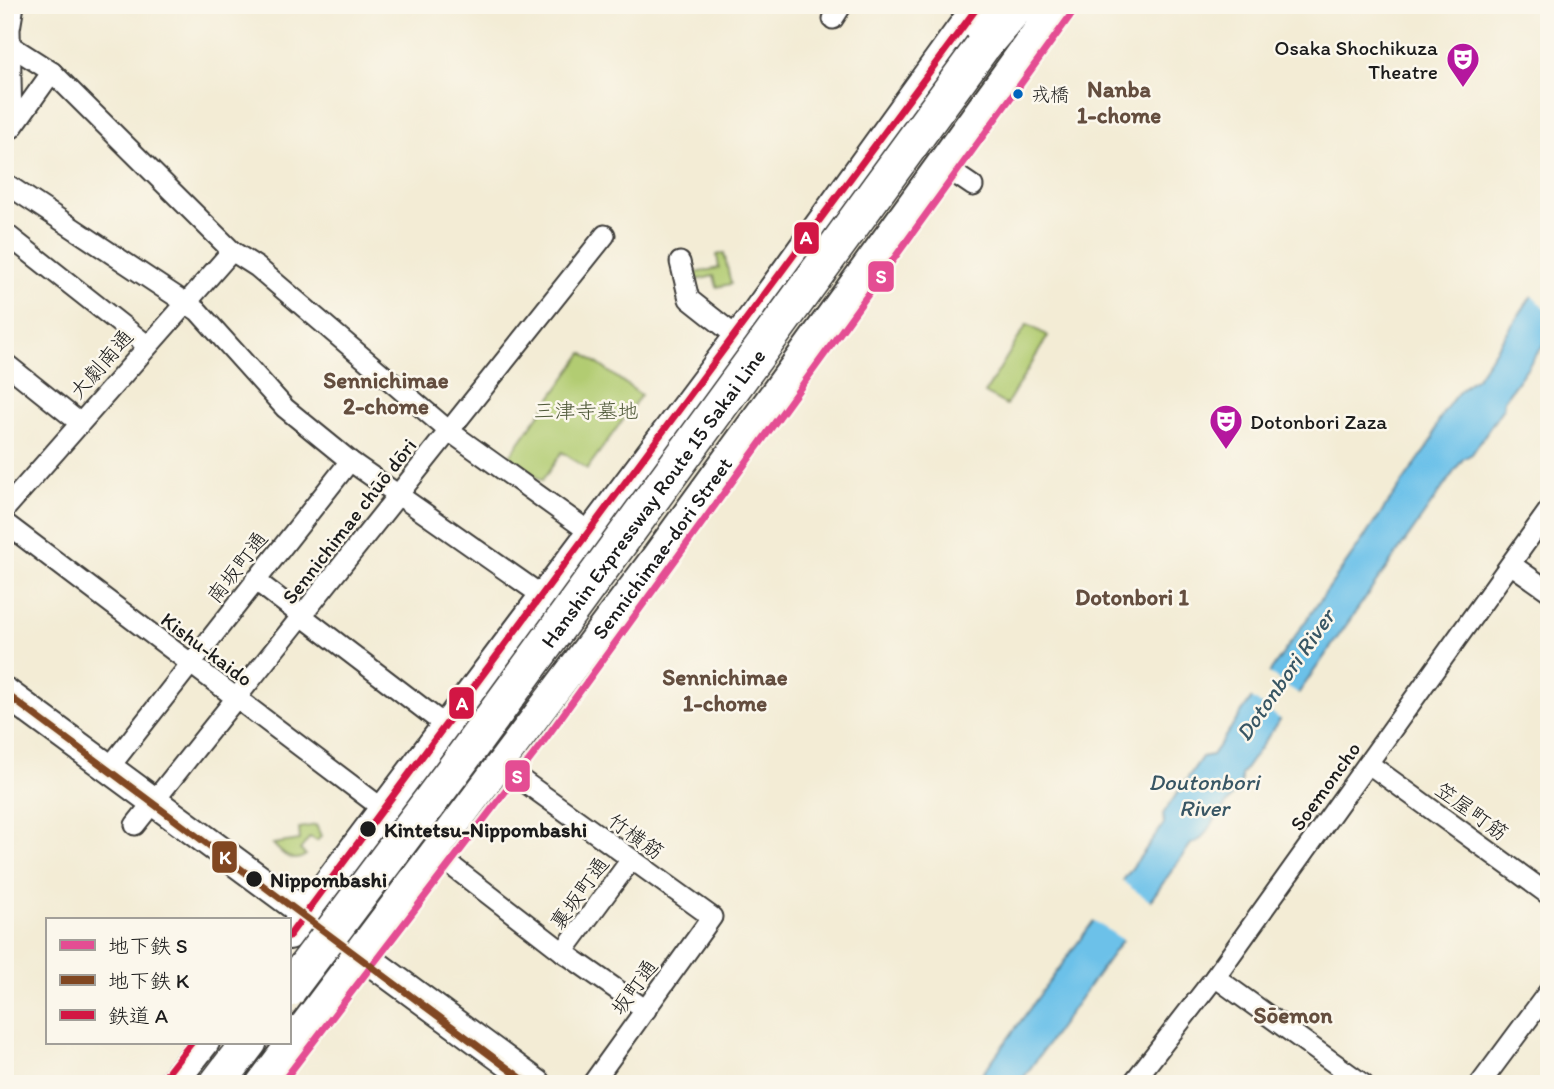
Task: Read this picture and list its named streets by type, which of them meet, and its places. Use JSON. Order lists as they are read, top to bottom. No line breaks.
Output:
{"streets":{"highway":["Hanshin Expressway Route 15 Sakai Line"],"main road":["Sennichimae-dori Street"],"street":["大劇南通","Sennichimae chūō dōri","南坂町通","Kishu-kaido","Soemoncho","笠屋町筋","竹横筋","裏坂町通","坂町通"]},"crossings":[["Sennichimae chūō dōri","Kishu-kaido"],["Sennichimae-dori Street","竹横筋"],["南坂町通","Kishu-kaido"],["Soemoncho","笠屋町筋"],["竹横筋","裏坂町通"],["竹横筋","坂町通"]],"districts":["Nanba 1-chome","Sennichimae 2-chome","Dotonbori 1","Sennichimae 1-chome","Sōemon"],"water":["Dotonbori River","Doutonbori River"],"parks":["三津寺墓地"],"places":{"theatre":["Osaka Shochikuza Theatre","Dotonbori Zaza"],"other":["戎橋","Kintetsu-Nippombashi","Nippombashi"]},"lines":["metro line S","rail line A","metro line K"],"legend":["地下鉄 S","地下鉄 K","鉄道 A"]}
